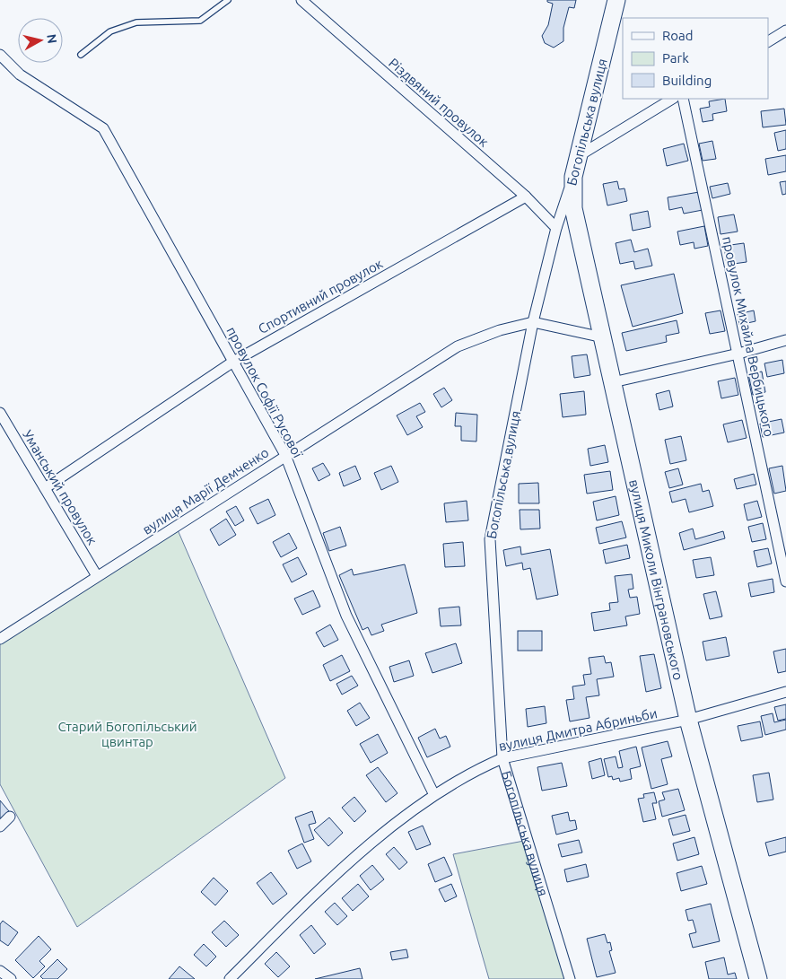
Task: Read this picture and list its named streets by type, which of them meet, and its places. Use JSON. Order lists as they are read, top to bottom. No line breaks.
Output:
{"streets":{"main road":["Богопільська вулиця","вулиця Миколи Вінграновського"],"street":["Різдвяний провулок","Спортивний провулок","провулок Михайла Вербицького","провулок Софії Русової","Уманський провулок","вулиця Марії Демченко","вулиця Дмитра Абриньби"]},"crossings":[["Різдвяний провулок","Богопільська вулиця"],["Різдвяний провулок","Спортивний провулок"],["Богопільська вулиця","вулиця Марії Демченко"],["Богопільська вулиця","вулиця Миколи Вінграновського"],["Богопільська вулиця","вулиця Дмитра Абриньби"],["Спортивний провулок","провулок Софії Русової"],["Спортивний провулок","Уманський провулок"],["провулок Софії Русової","вулиця Марії Демченко"],["провулок Софії Русової","вулиця Дмитра Абриньби"],["Уманський провулок","вулиця Марії Демченко"],["вулиця Марії Демченко","вулиця Миколи Вінграновського"],["вулиця Миколи Вінграновського","вулиця Дмитра Абриньби"]],"parks":["Старий Богопільський цвинтар"],"legend":["Road","Park","Building"],"north":"right"}
